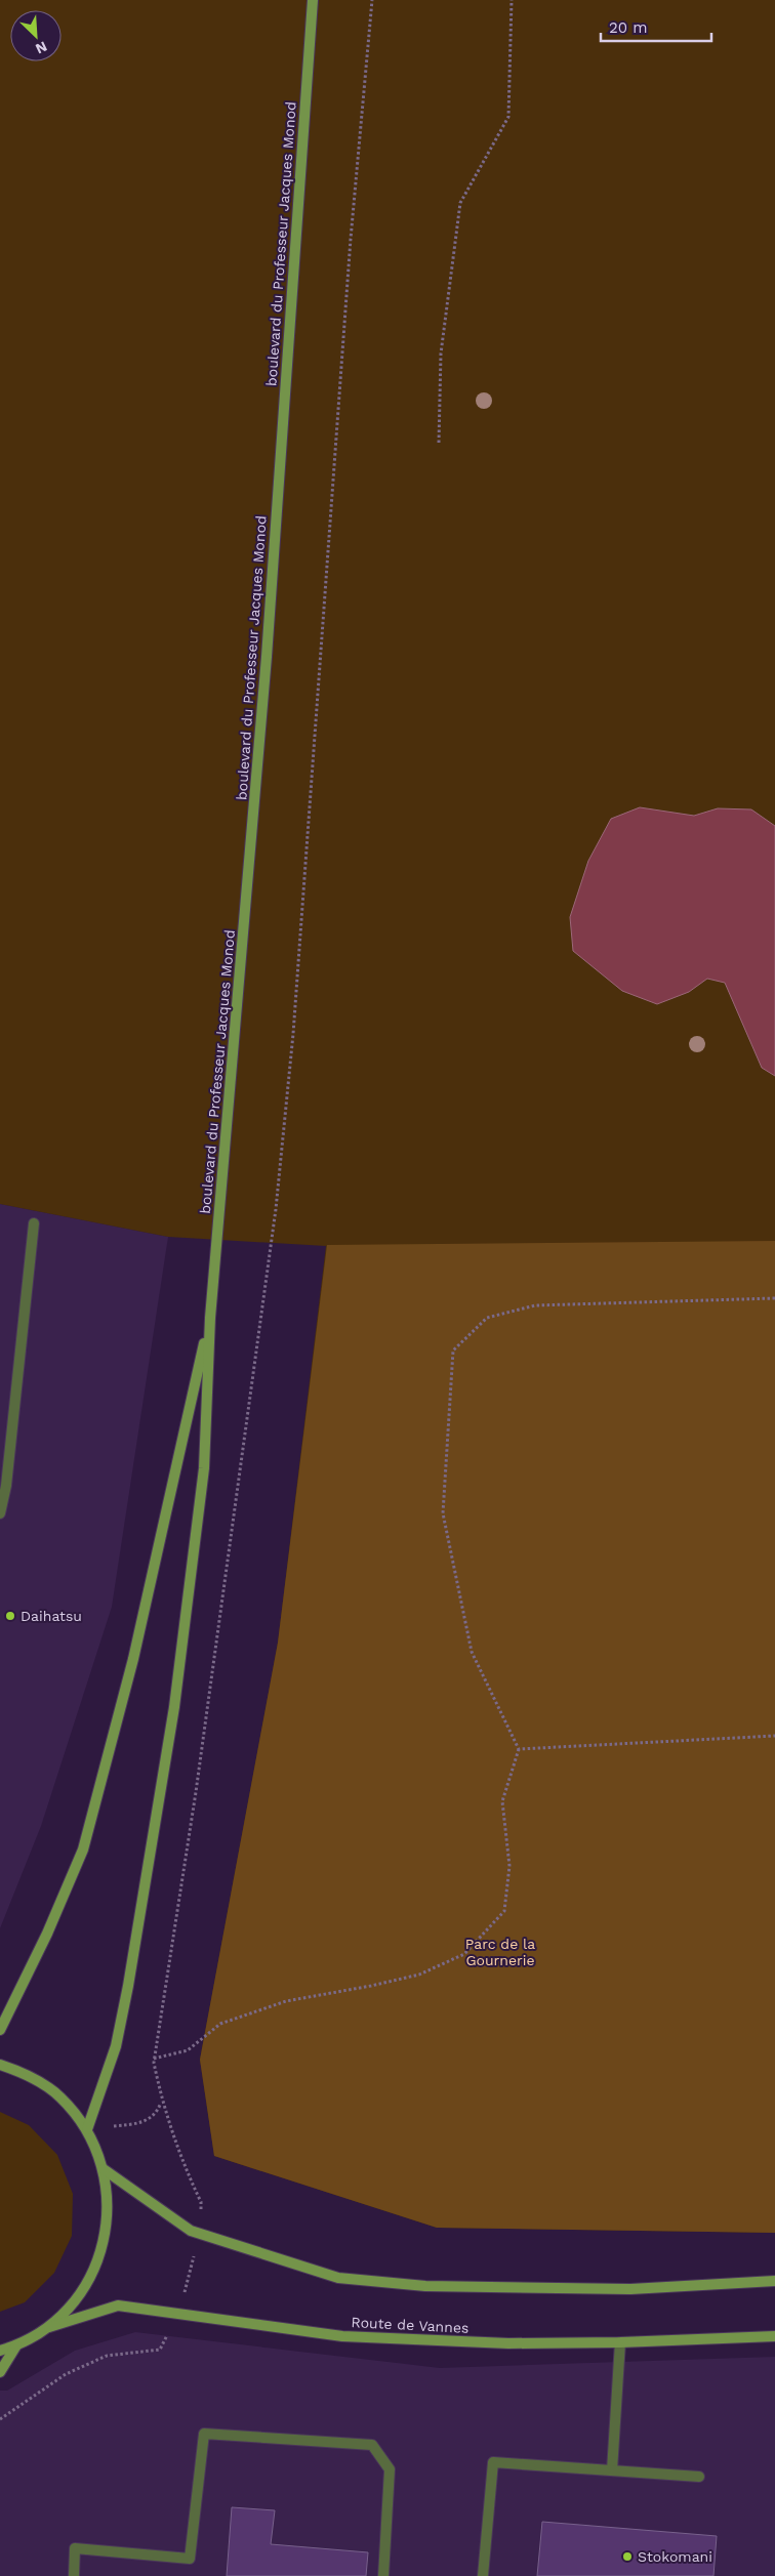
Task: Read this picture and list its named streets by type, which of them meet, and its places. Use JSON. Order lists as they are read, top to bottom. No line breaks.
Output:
{"streets":{"main road":["boulevard du Professeur Jacques Monod","Route de Vannes"]},"parks":["Parc de la Gournerie"],"places":["Daihatsu","Stokomani"],"scale_bar":"20 m","north":"bottom right"}
